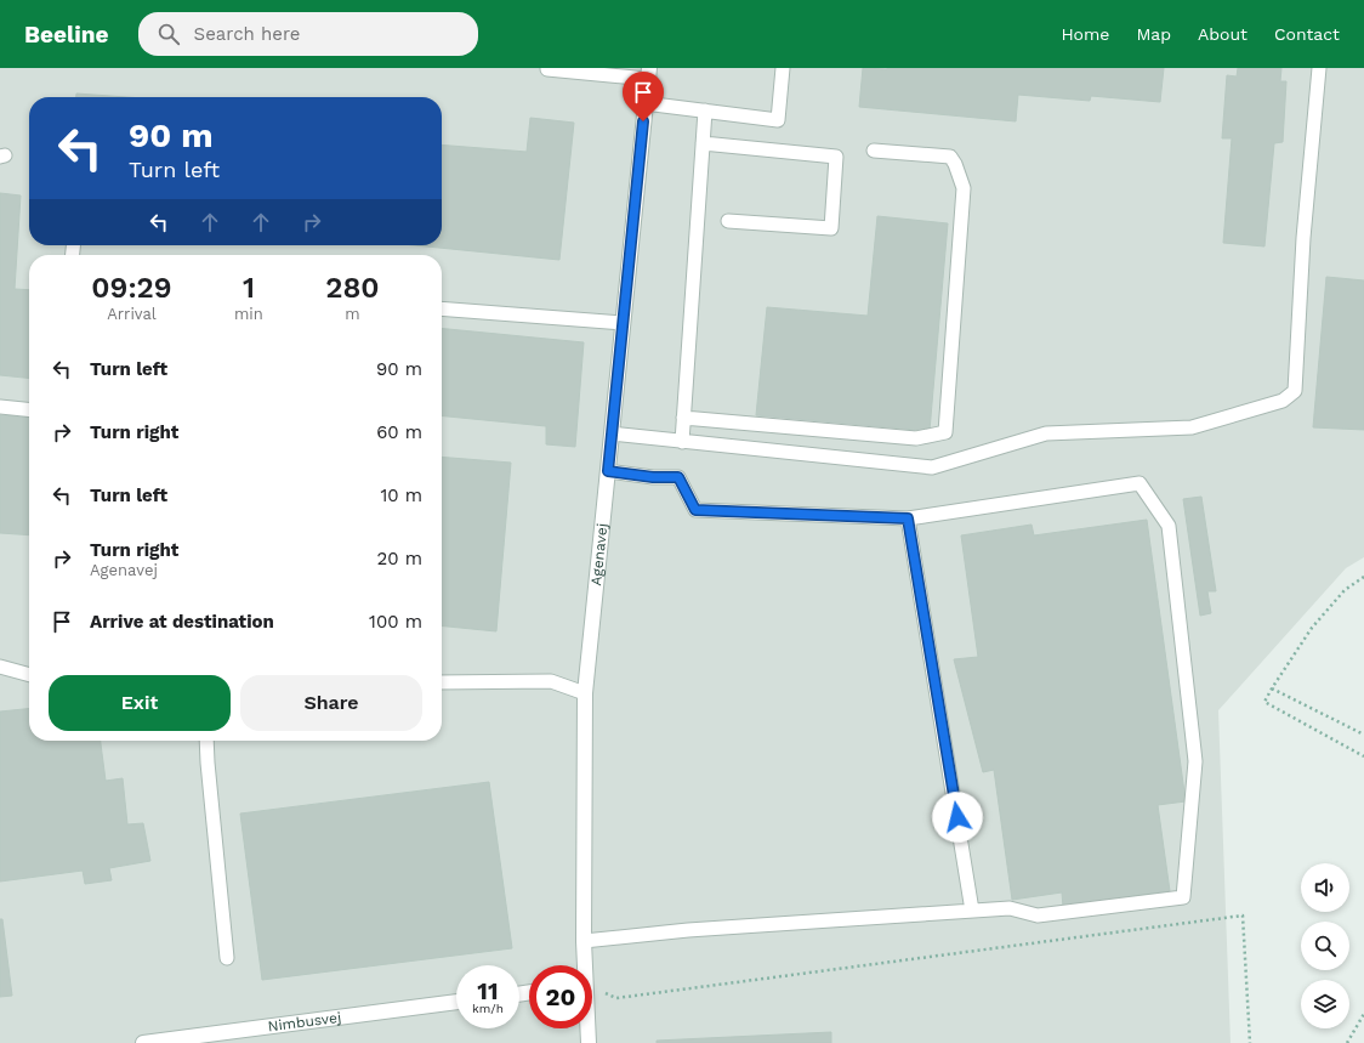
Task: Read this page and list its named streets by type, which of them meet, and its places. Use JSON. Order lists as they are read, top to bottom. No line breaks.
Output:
{"streets":{"street":["Agenavej","Nimbusvej"]},"page":{"header":"Beeline","search":"Search here","nav":["Home","Map","About","Contact"],"turn":["90 m","Turn left"],"eta":["09:29","Arrival","1","min","280","m"],"list":[{"name":"Turn left","value":"90 m"},{"name":"Turn right","value":"60 m"},{"name":"Turn left","value":"10 m"},{"name":"Turn right","note":"Agenavej","value":"20 m"},{"name":"Arrive at destination","value":"100 m"}],"buttons":["Exit","Share"],"speed":"11 km/h","limit":"20"}}
